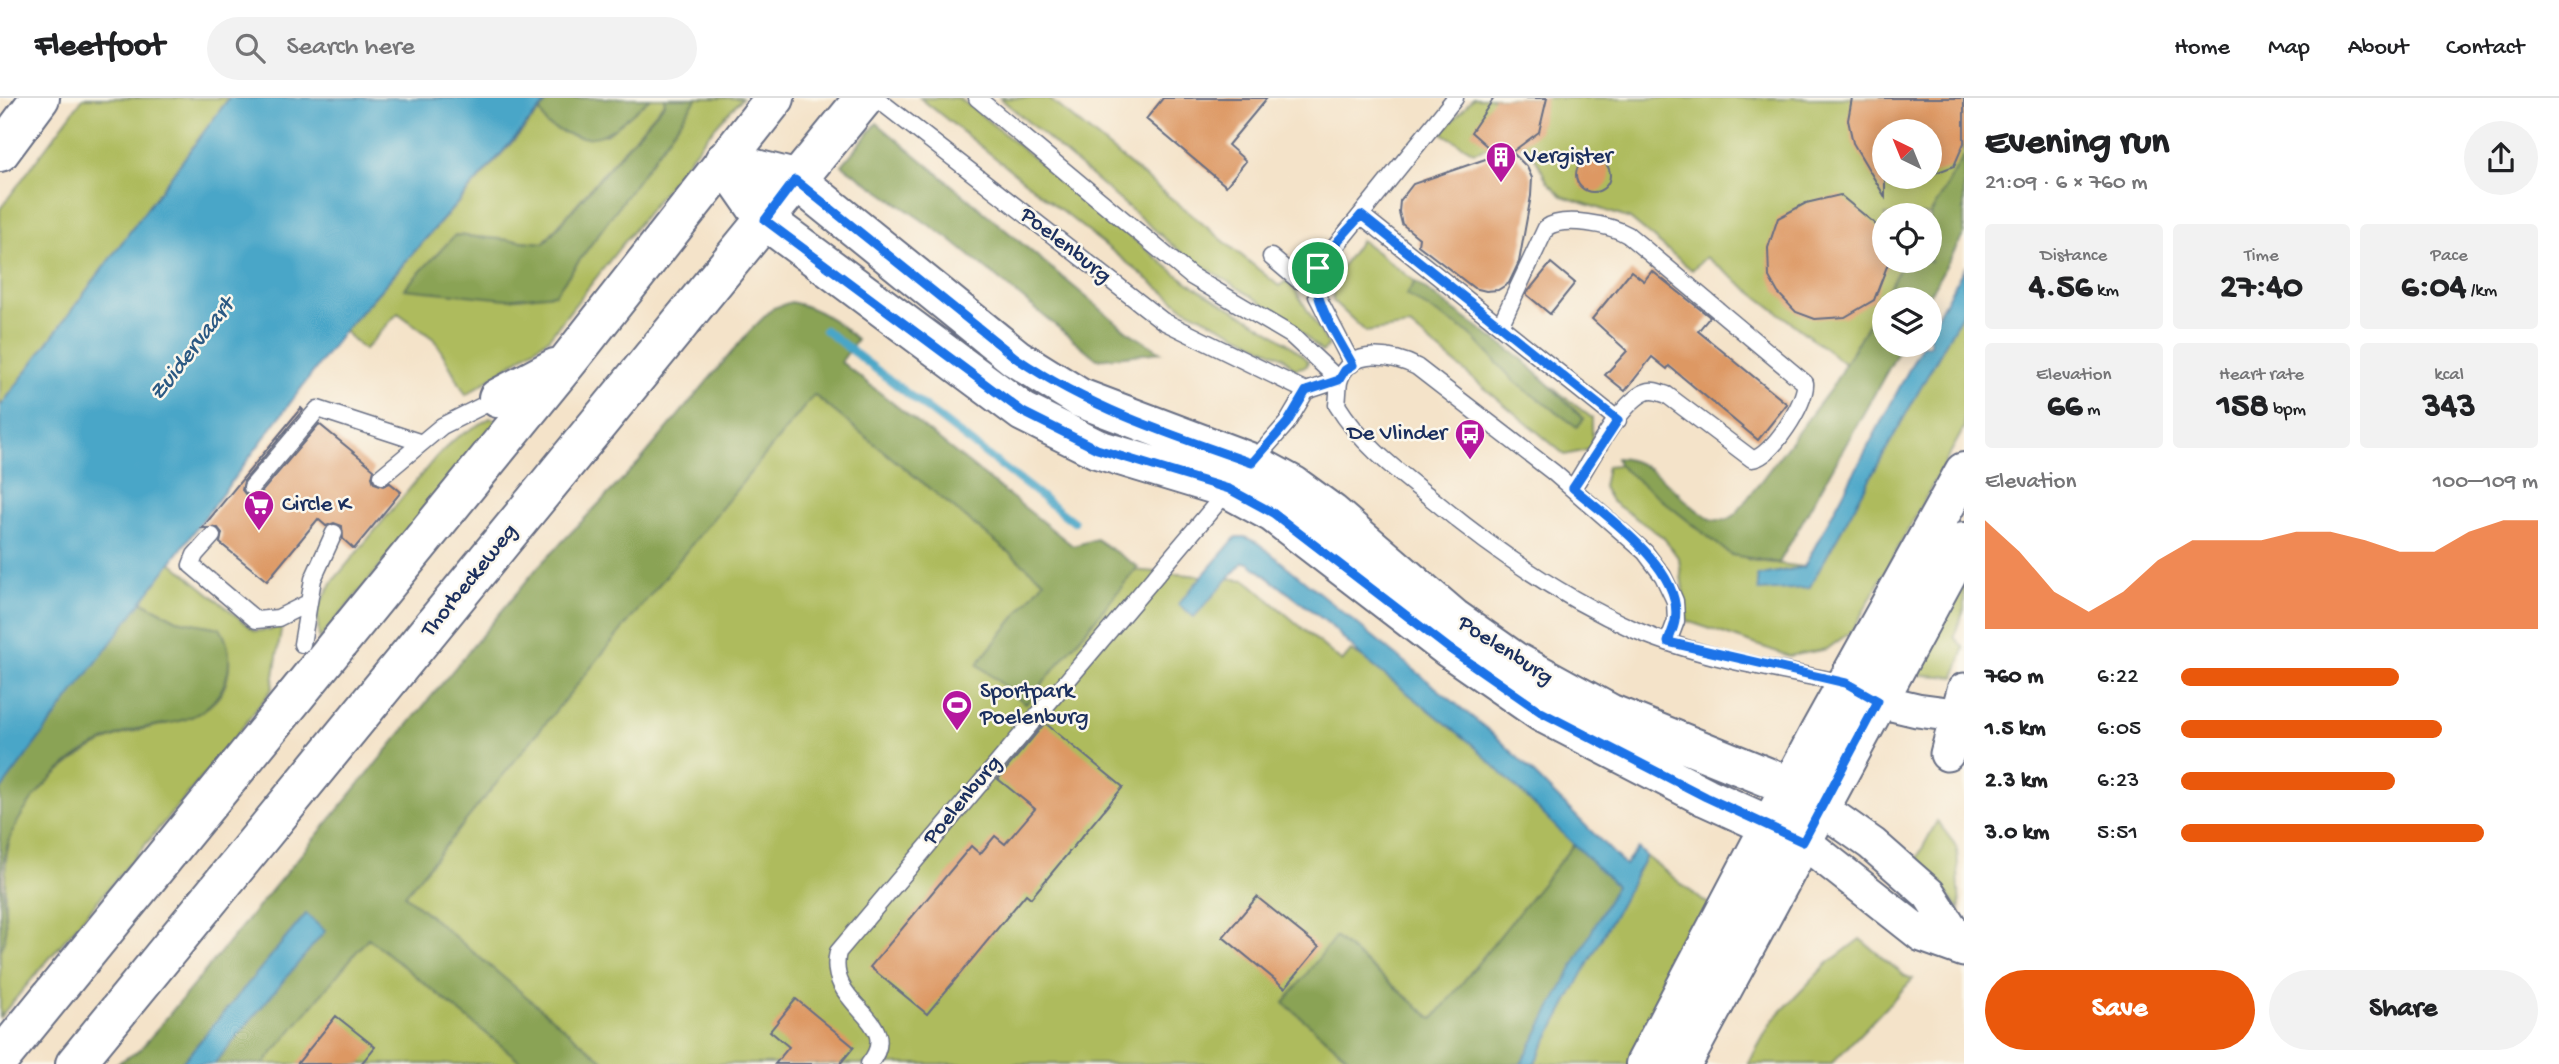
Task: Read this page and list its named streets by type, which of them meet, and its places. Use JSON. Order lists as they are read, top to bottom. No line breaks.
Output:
{"streets":{"street":["Poelenburg","Thorbeckeweg"]},"crossings":[["Poelenburg","Thorbeckeweg"]],"water":["Zuidervaart"],"places":{"building":["Vergister"],"bus stop":["De Vlinder"],"supermarket":["Circle K"],"sports":["Sportpark Poelenburg"]},"north":"top left","page":{"header":"Fleetfoot","search":"Search here","nav":["Home","Map","About","Contact"],"heading":["Evening run","21:09 · 6 × 760 m"],"stats":[["Distance","4.56 km"],["Time","27:40"],["Pace","6:04 /km"],["Elevation","66 m"],["Heart rate","158 bpm"],["kcal","343"]],"chart":["Elevation","100–109 m"],"list":[{"name":"760 m","note":"6:22"},{"name":"1.5 km","note":"6:05"},{"name":"2.3 km","note":"6:23"},{"name":"3.0 km","note":"5:51"}],"buttons":["Save","Share"]}}
